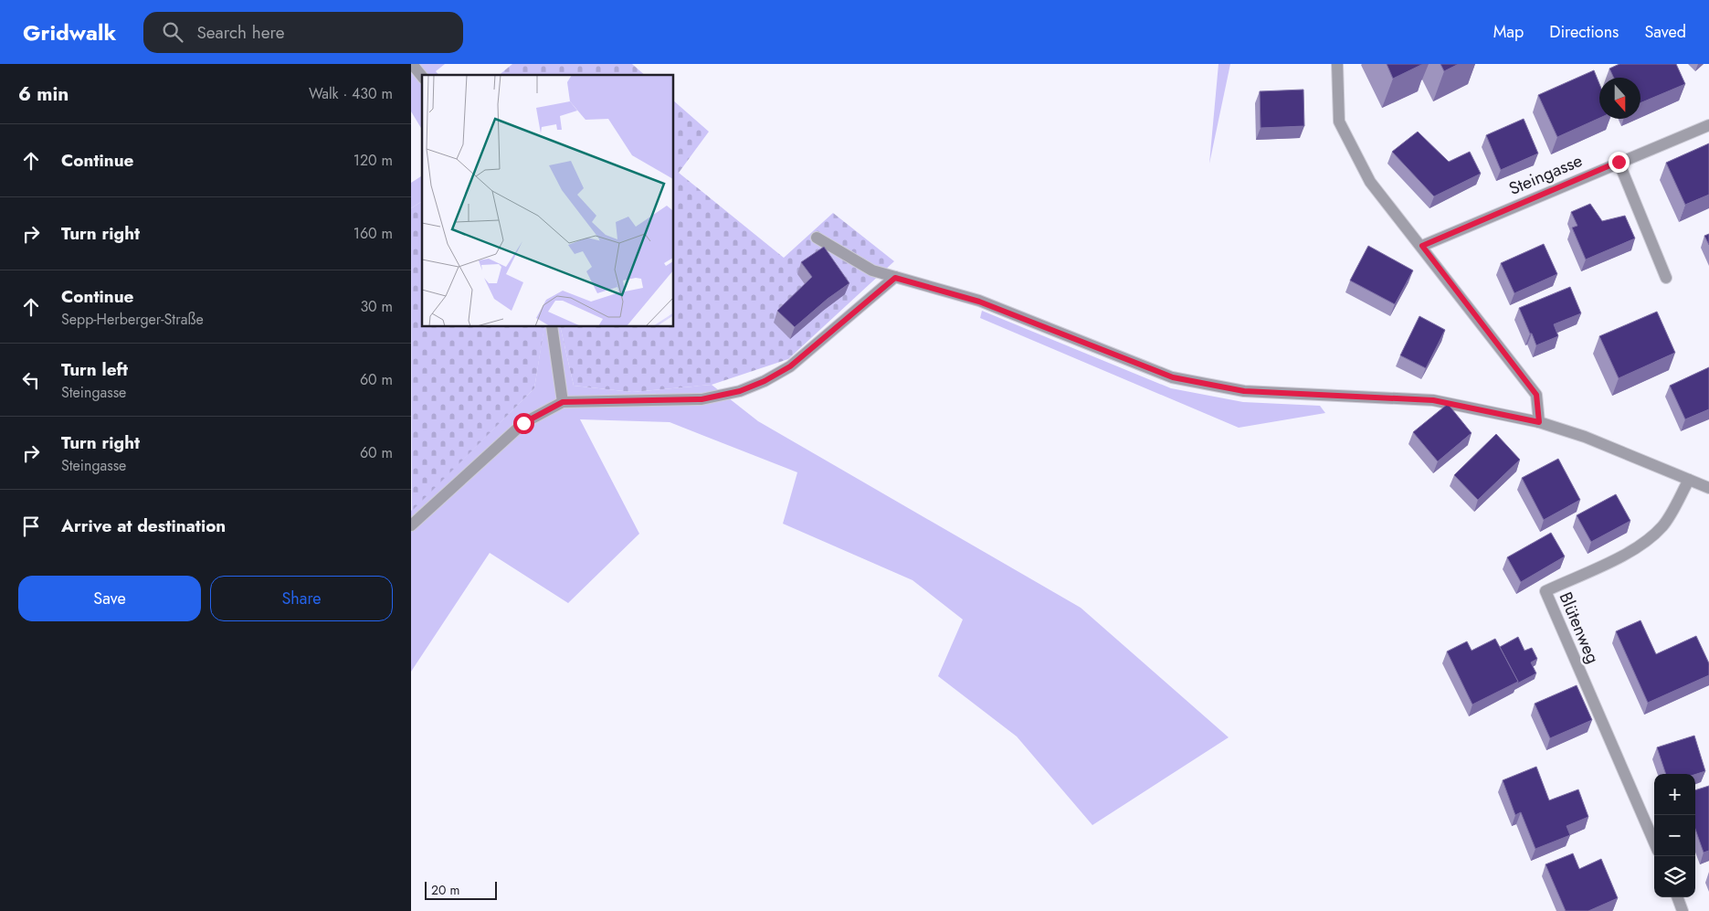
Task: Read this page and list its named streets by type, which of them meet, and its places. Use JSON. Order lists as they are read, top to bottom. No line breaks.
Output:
{"streets":{"street":["Steingasse","Blütenweg"]},"scale_bar":"20 m","north":"bottom","page":{"header":"Gridwalk","search":"Search here","nav":["Map","Directions","Saved"],"heading":["6 min","Walk · 430 m"],"list":[["Continue","120 m"],["Turn right","160 m"],["Continue","Sepp-Herberger-Straße","30 m"],["Turn left","Steingasse","60 m"],["Turn right","Steingasse","60 m"],"Arrive at destination"],"buttons":["Save","Share"],"map_buttons":["+","−"],"scale":"20 m"}}
